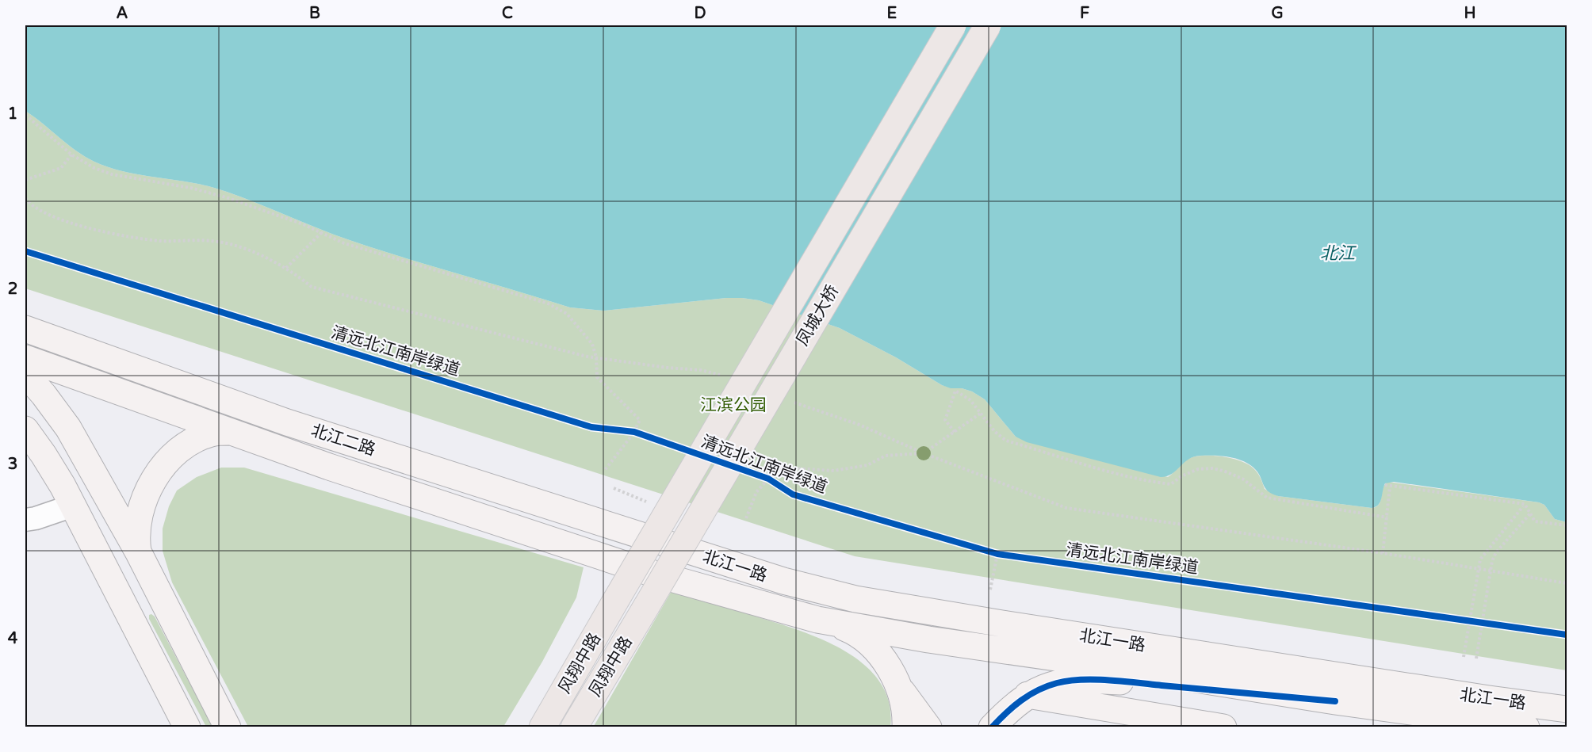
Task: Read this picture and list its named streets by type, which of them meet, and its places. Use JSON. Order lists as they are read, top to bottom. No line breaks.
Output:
{"streets":{"main road":["凤城大桥","北江二路","北江一路","风翔中路","凤翔中路"],"cycle path":["清远北江南岸绿道"]},"crossings":[["凤城大桥","风翔中路"],["凤城大桥","凤翔中路"],["北江二路","北江一路"]],"water":["北江"],"parks":["江滨公园"],"grid":{"columns":["A","B","C","D","E","F","G","H"],"rows":["1","2","3","4"]}}
